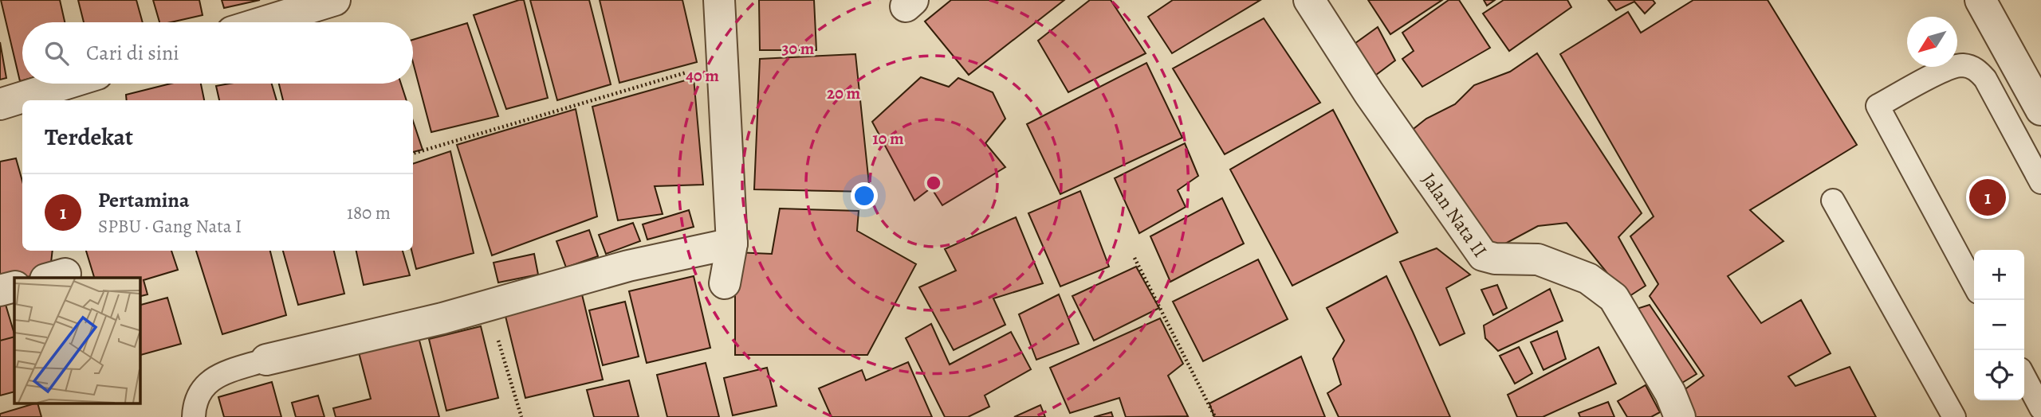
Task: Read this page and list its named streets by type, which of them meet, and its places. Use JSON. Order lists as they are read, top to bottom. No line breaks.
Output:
{"streets":{"street":["Jalan Nata II"]},"north":"bottom left","page":{"search":"Cari di sini","heading":"Terdekat","list":[{"mark":"1","name":"Pertamina","note":"SPBU · Gang Nata I","value":"180 m"}],"pins":"1","map_buttons":["+","−"]},"rings":["30 m","40 m","20 m","10 m"]}
